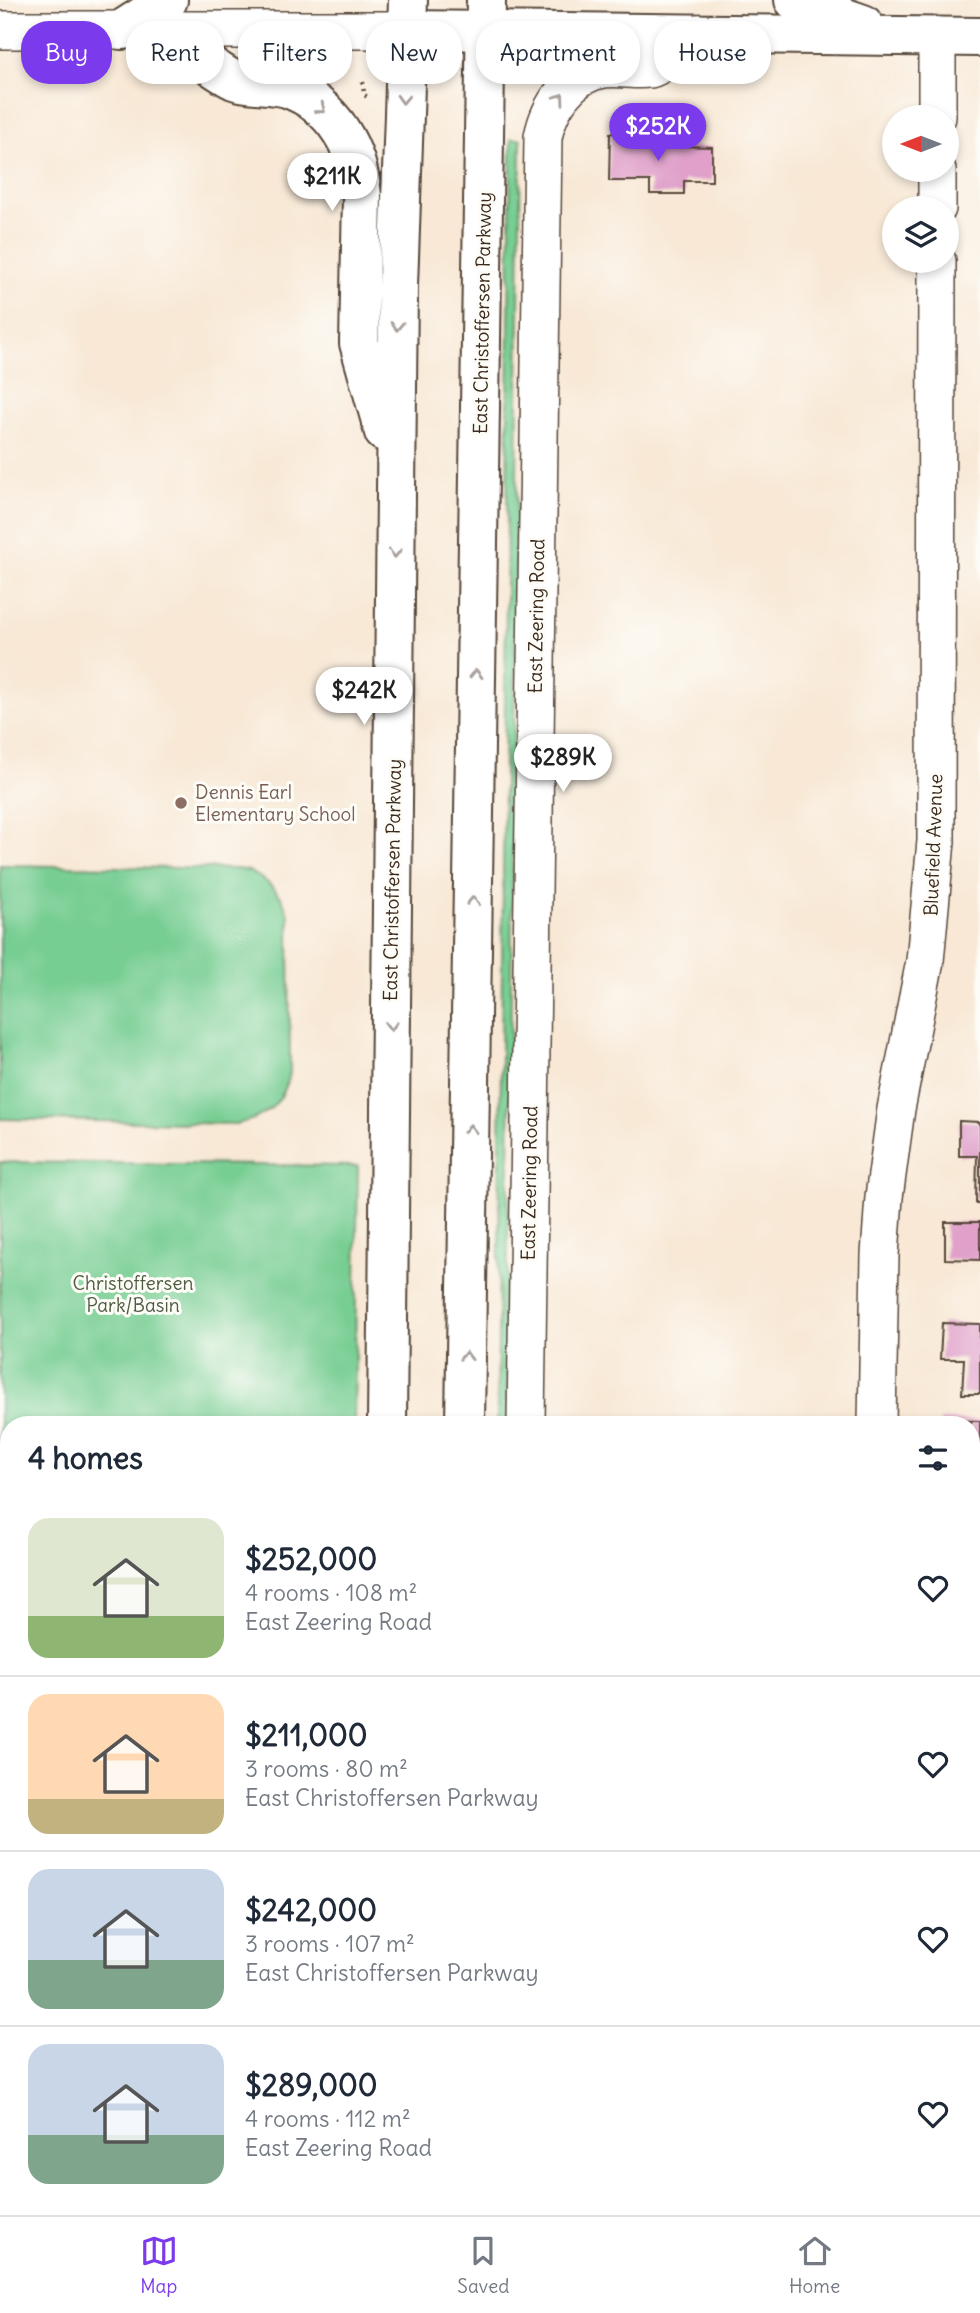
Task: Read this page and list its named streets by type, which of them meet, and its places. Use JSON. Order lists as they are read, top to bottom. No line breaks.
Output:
{"streets":{"street":["East Christoffersen Parkway","East Zeering Road","Bluefield Avenue"]},"one_way":["East Zeering Road"],"parks":["Christoffersen Park/Basin"],"places":["Dennis Earl Elementary School"],"north":"left","page":{"chip":["Buy","Rent","Filters","New","Apartment","House"],"price":["$252K","$211K","$242K","$289K"],"heading":"4 homes","list":[{"name":"$252,000","note":"4 rooms · 108 m² · East Zeering Road"},{"name":"$211,000","note":"3 rooms · 80 m² · East Christoffersen Parkway"},{"name":"$242,000","note":"3 rooms · 107 m² · East Christoffersen Parkway"},{"name":"$289,000","note":"4 rooms · 112 m² · East Zeering Road"}],"tabs":["Map","Saved","Home"]}}
